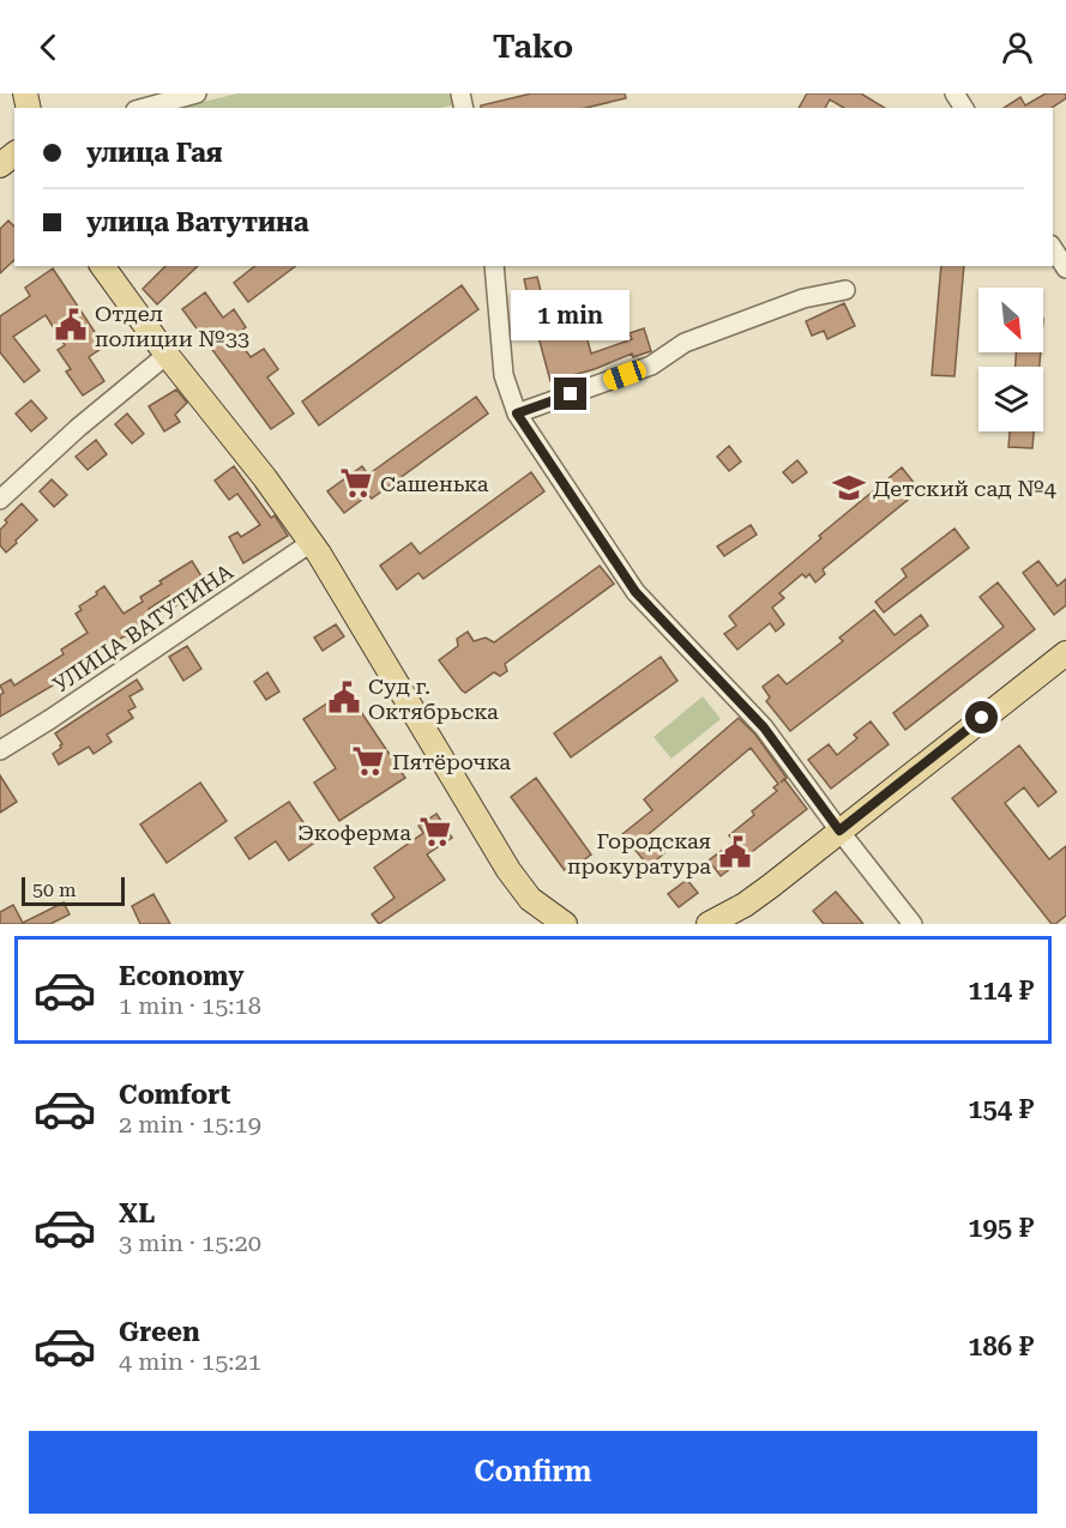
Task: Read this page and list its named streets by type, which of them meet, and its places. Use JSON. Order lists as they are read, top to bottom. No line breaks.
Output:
{"streets":{"street":["УЛИЦА ВАТУТИНА"]},"places":{"public building":["Отдел полиции №33","Суд г. Октябрьска","Городская прокуратура"],"supermarket":["Сашенька","Пятёрочка","Экоферма"],"school or university":["Детский сад №4"]},"scale_bar":"50 m","north":"bottom right","page":{"header":"Tako","banner":["улица Гая","улица Ватутина"],"bubble":"1 min","scale":"50 m","list":[{"name":"Economy","note":"1 min · 15:18","value":"114 ₽"},{"name":"Comfort","note":"2 min · 15:19","value":"154 ₽"},{"name":"XL","note":"3 min · 15:20","value":"195 ₽"},{"name":"Green","note":"4 min · 15:21","value":"186 ₽"}],"buttons":"Confirm"}}
